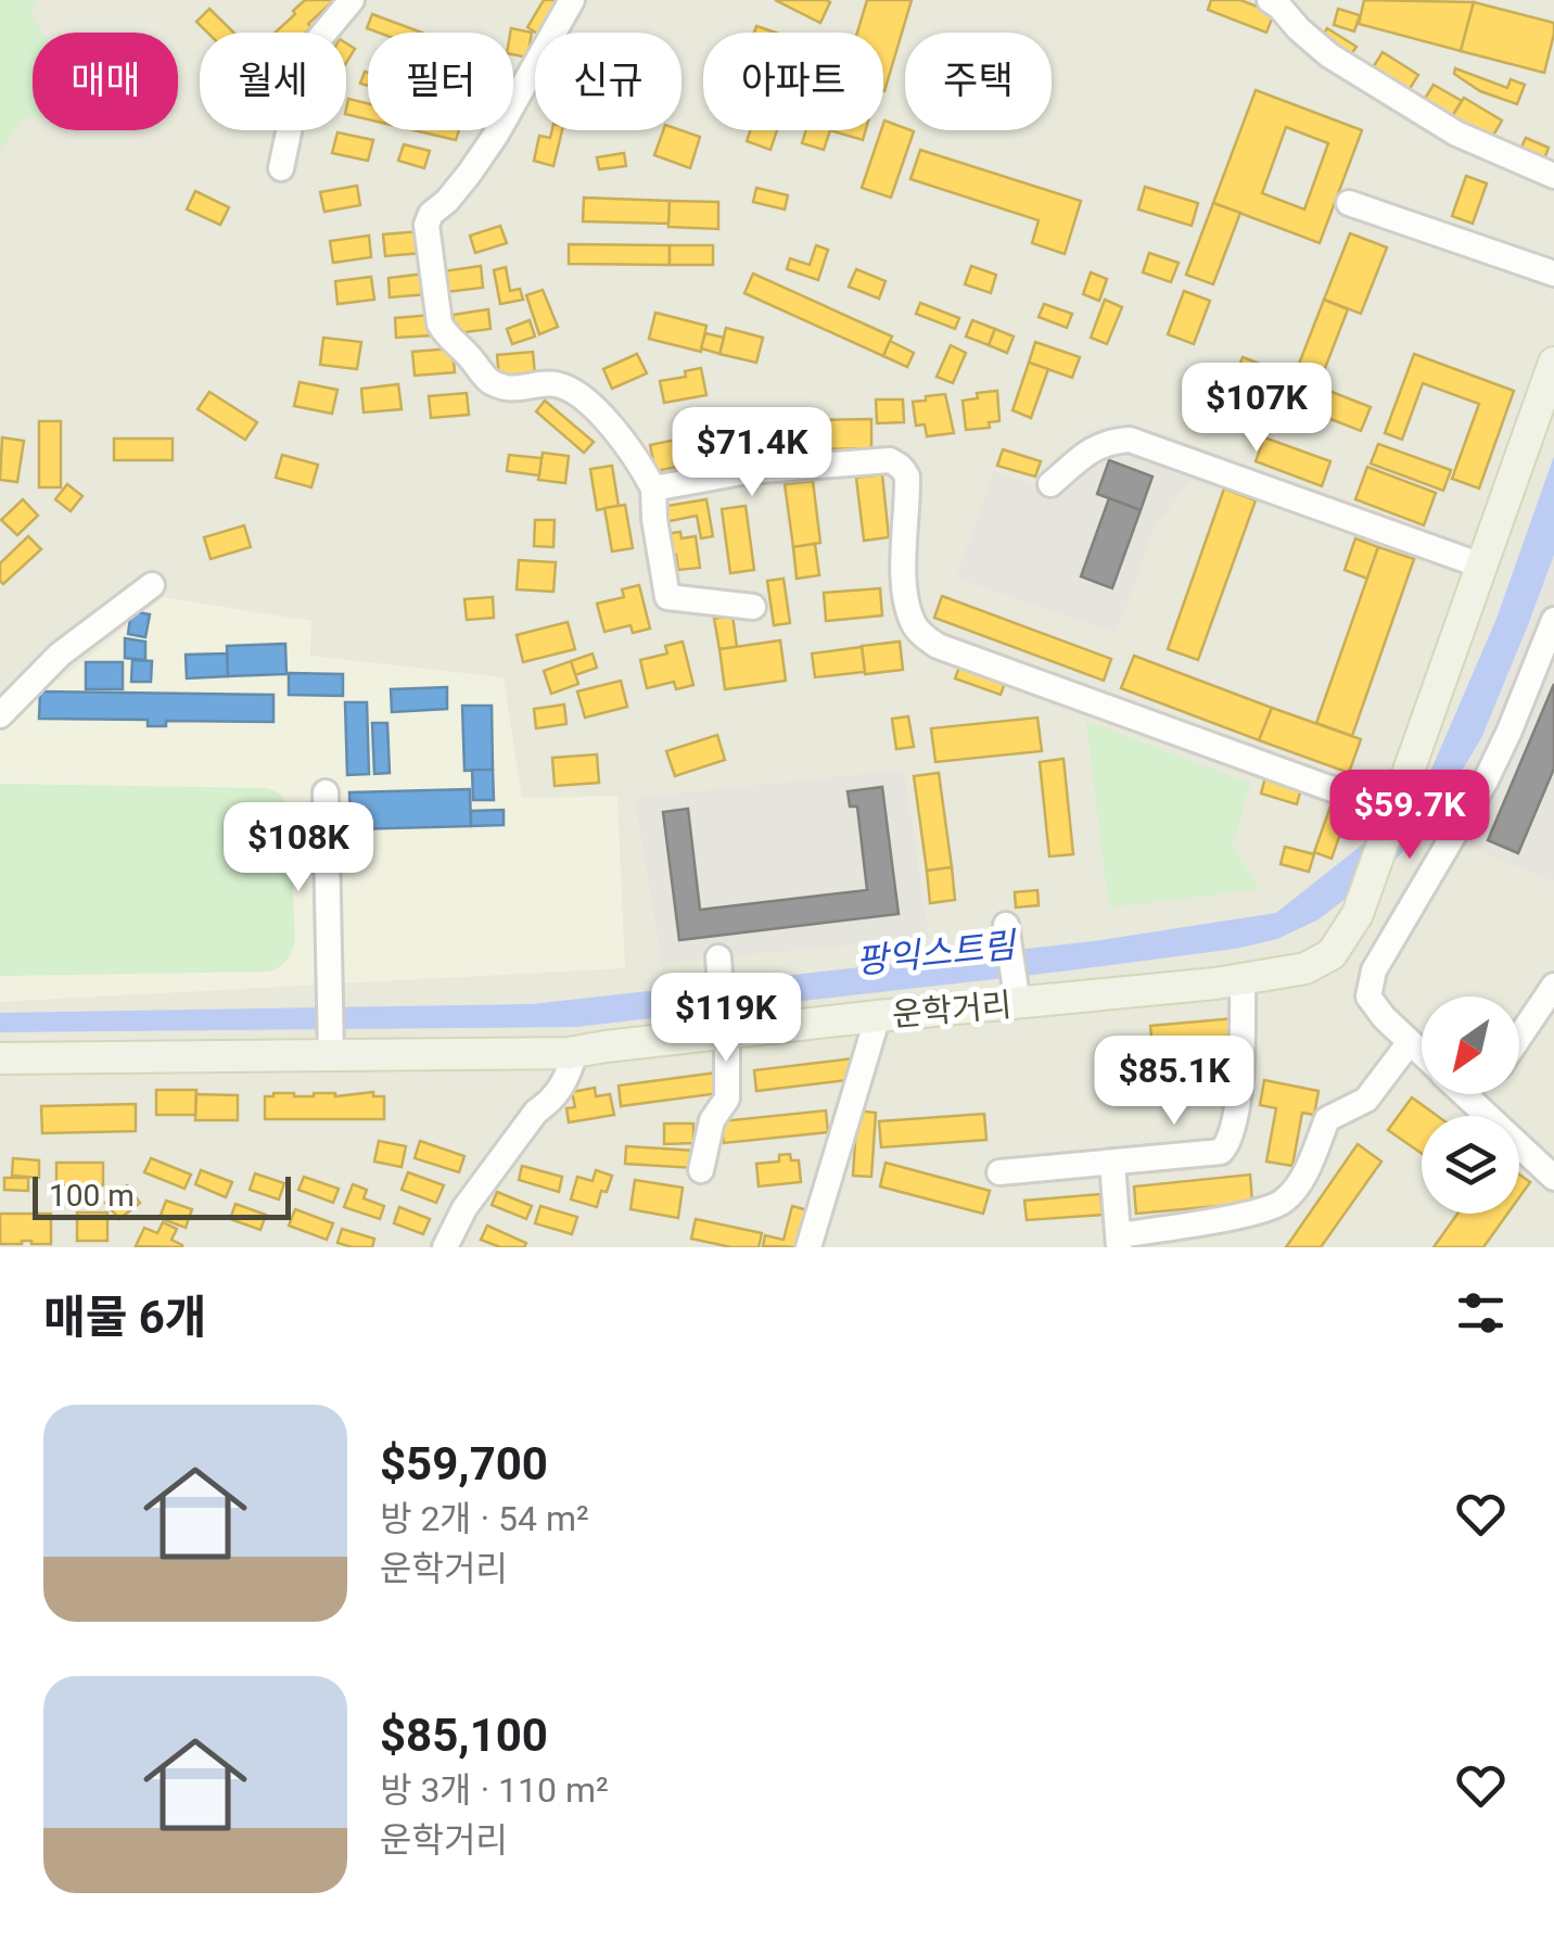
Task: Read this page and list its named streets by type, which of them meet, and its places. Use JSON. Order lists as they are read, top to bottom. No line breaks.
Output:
{"streets":{"main road":["운학거리"]},"water":["팡익스트림"],"scale_bar":"100 m","north":"bottom left","page":{"chip":["매매","월세","필터","신규","아파트","주택"],"price":["$107K","$71.4K","$59.7K","$108K","$119K","$85.1K"],"scale":"100 m","heading":"매물 6개","list":[{"name":"$59,700","note":"방 2개 · 54 m² · 운학거리"},{"name":"$85,100","note":"방 3개 · 110 m² · 운학거리"}]}}
